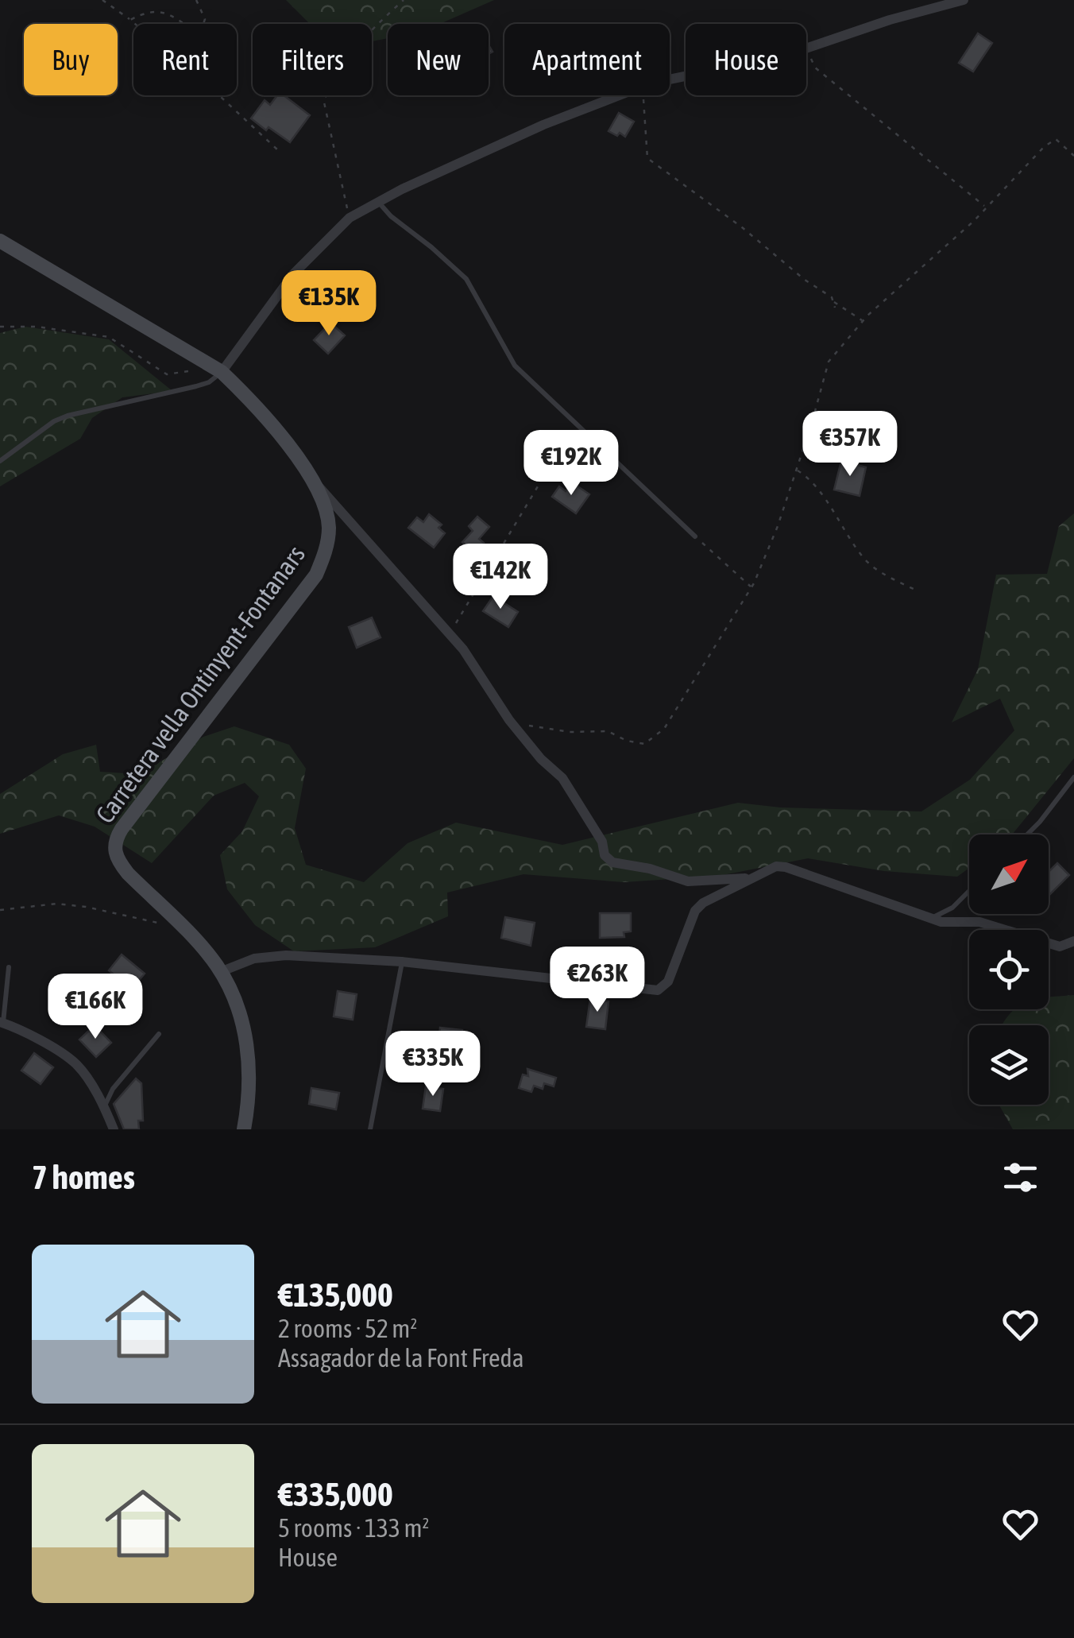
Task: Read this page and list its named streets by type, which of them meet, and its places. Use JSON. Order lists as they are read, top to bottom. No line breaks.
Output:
{"streets":{"street":["Carretera vella Ontinyent-Fontanars"]},"north":"top right","page":{"chip":["Buy","Rent","Filters","New","Apartment","House"],"price":["€135K","€357K","€192K","€142K","€263K","€166K","€335K"],"heading":"7 homes","list":[{"name":"€135,000","note":"2 rooms · 52 m² · Assagador de la Font Freda"},{"name":"€335,000","note":"5 rooms · 133 m² · House"}]}}
